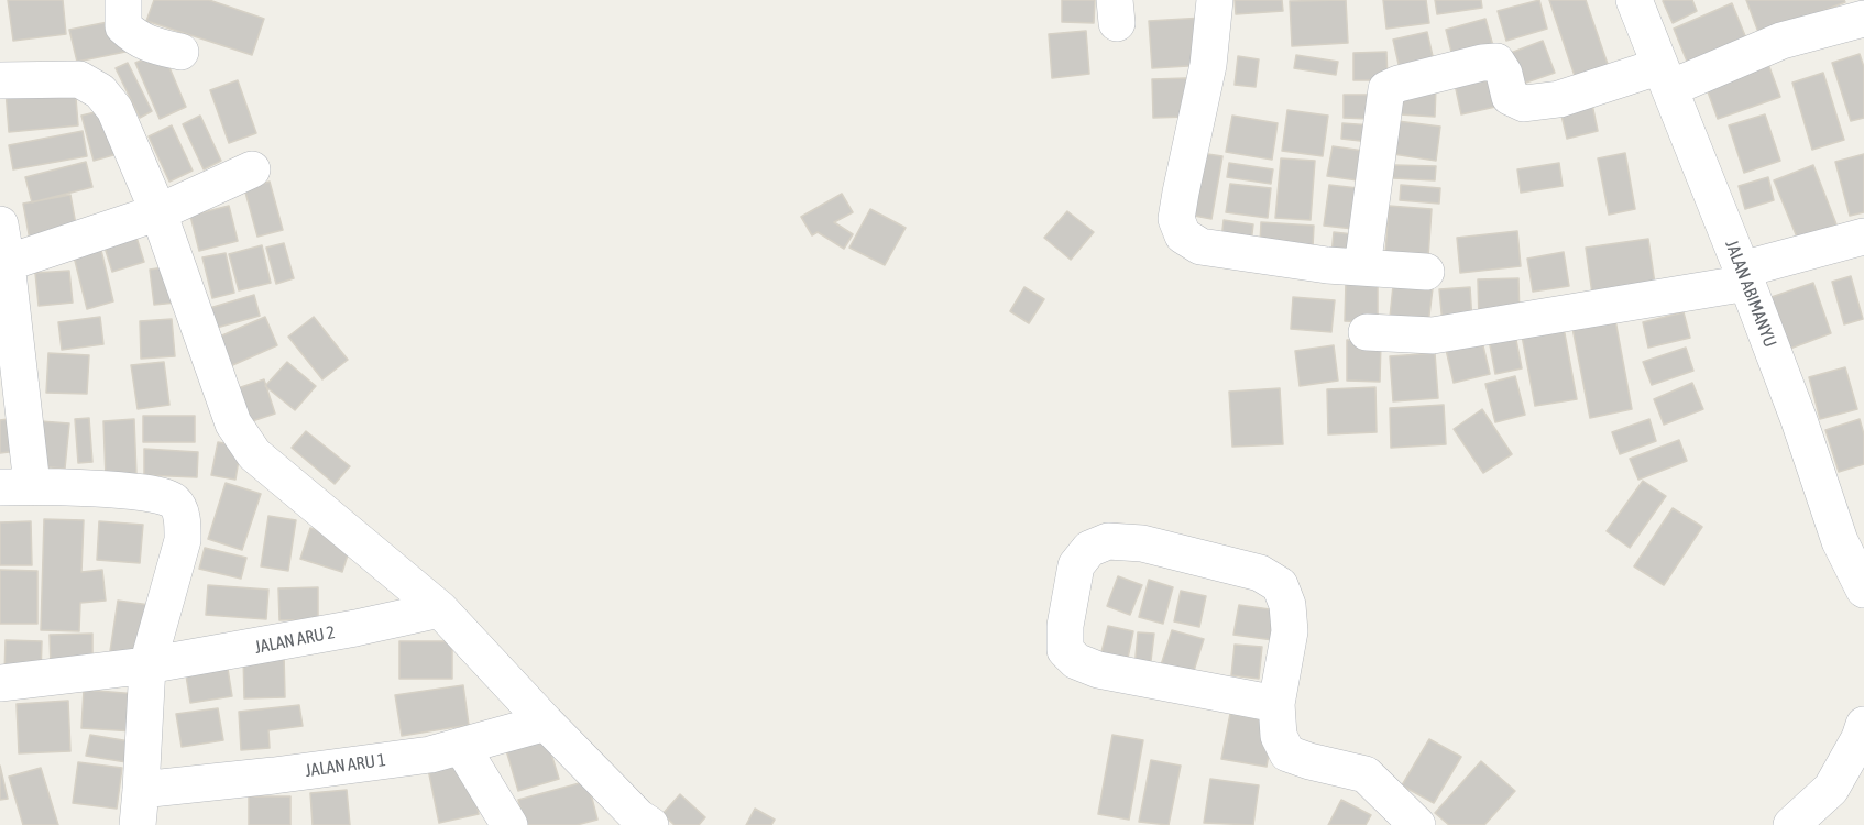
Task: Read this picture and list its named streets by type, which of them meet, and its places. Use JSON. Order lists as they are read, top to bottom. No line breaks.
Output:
{"streets":{"street":["JALAN ABIMANYU","JALAN ARU 2","JALAN ARU 1"]}}
